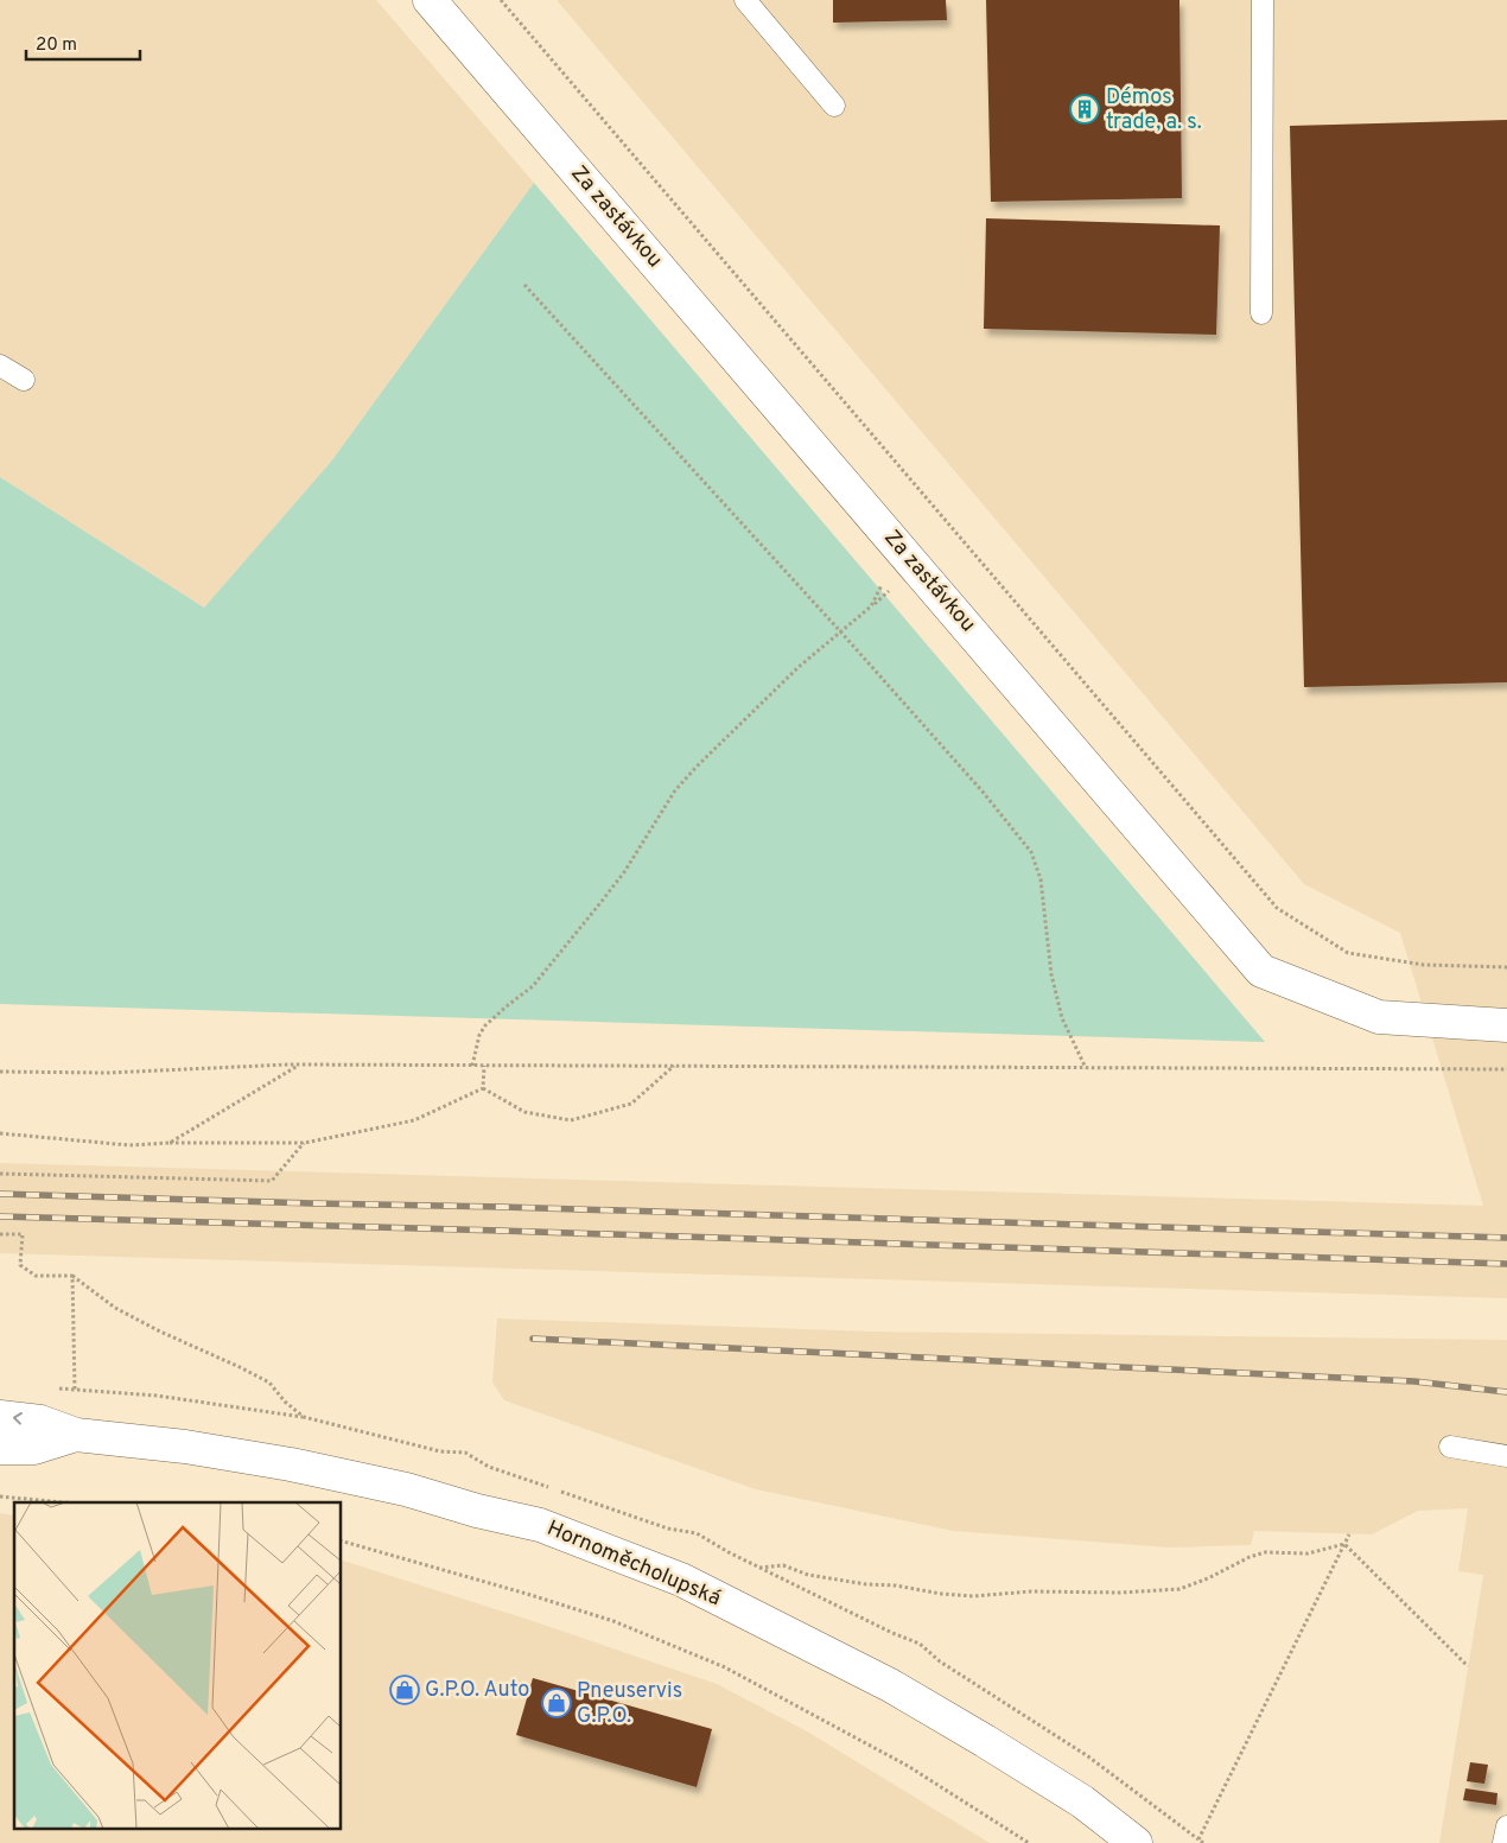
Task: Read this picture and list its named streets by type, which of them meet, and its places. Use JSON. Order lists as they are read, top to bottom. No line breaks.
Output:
{"streets":{"street":["Za zastávkou","Hornoměcholupská"]},"places":{"building":["Démos trade, a. s."],"shop":["G.P.O. Auto","Pneuservis G.P.O."]},"scale_bar":"20 m"}
